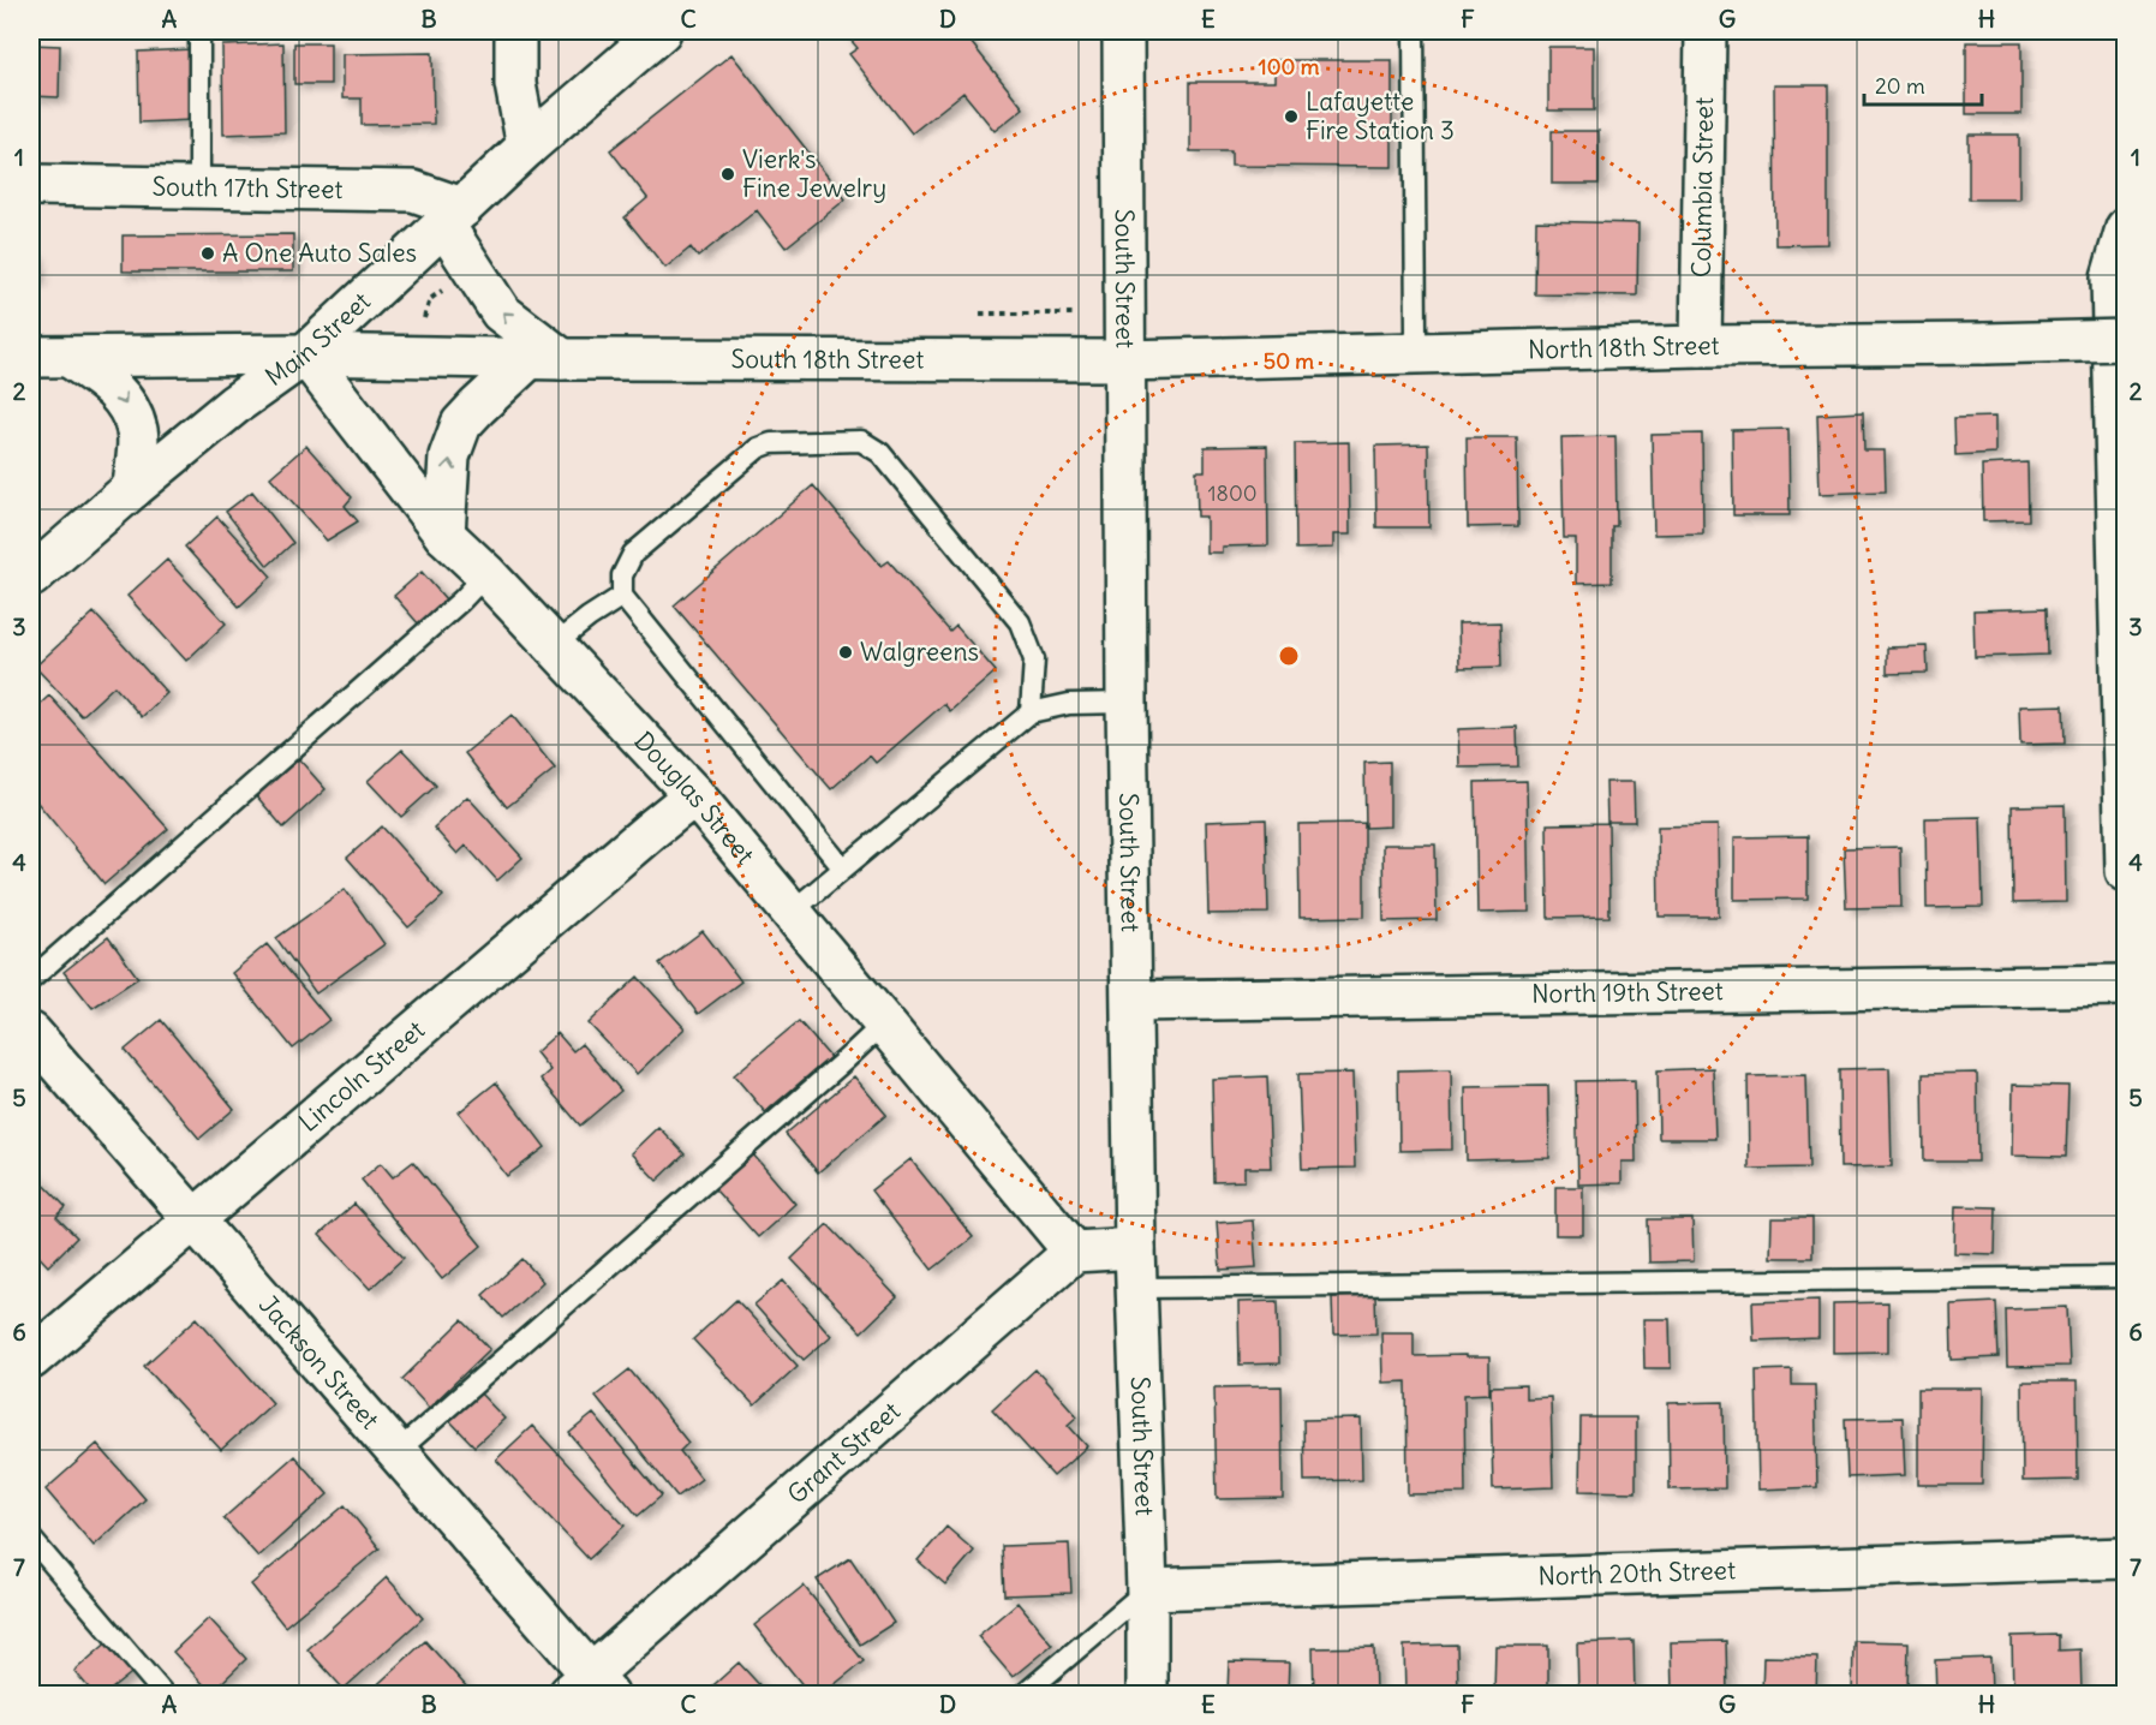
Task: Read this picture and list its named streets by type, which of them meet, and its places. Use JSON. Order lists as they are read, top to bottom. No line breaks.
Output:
{"streets":{"street":["South 17th Street","Columbia Street","South Street","Main Street","North 18th Street","South 18th Street","Douglas Street","North 19th Street","Lincoln Street","Jackson Street","Grant Street","North 20th Street"]},"crossings":[["South 17th Street","Main Street"],["Columbia Street","North 18th Street"],["South Street","North 18th Street"],["South Street","South 18th Street"],["South Street","North 19th Street"],["South Street","North 20th Street"],["Main Street","South 18th Street"],["Main Street","Douglas Street"],["North 18th Street","South 18th Street"],["South 18th Street","Douglas Street"],["Douglas Street","Lincoln Street"],["Douglas Street","Grant Street"],["Lincoln Street","Jackson Street"],["Jackson Street","Grant Street"]],"places":["Lafayette Fire Station 3","Vierk's Fine Jewelry","A One Auto Sales","Walgreens"],"house_numbers":["1800"],"scale_bar":"20 m","grid":{"columns":["A","B","C","D","E","F","G","H"],"rows":["1","2","3","4","5","6","7"]},"rings":["100 m","50 m"]}
